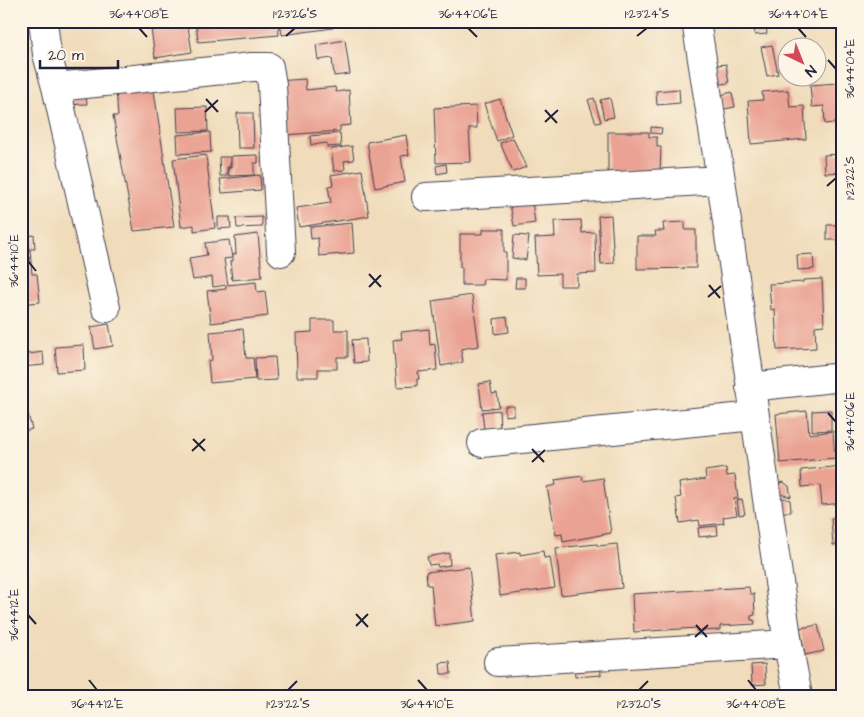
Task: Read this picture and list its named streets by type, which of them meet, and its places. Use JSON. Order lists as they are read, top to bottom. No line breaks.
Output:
{"scale_bar":"20 m","north":"bottom right","coordinates":["36°44'08\"E","1°23'26\"S","36°44'06\"E","1°23'24\"S","36°44'04\"E","1°23'22\"S","36°44'10\"E","36°44'12\"E","1°23'20\"S"]}
